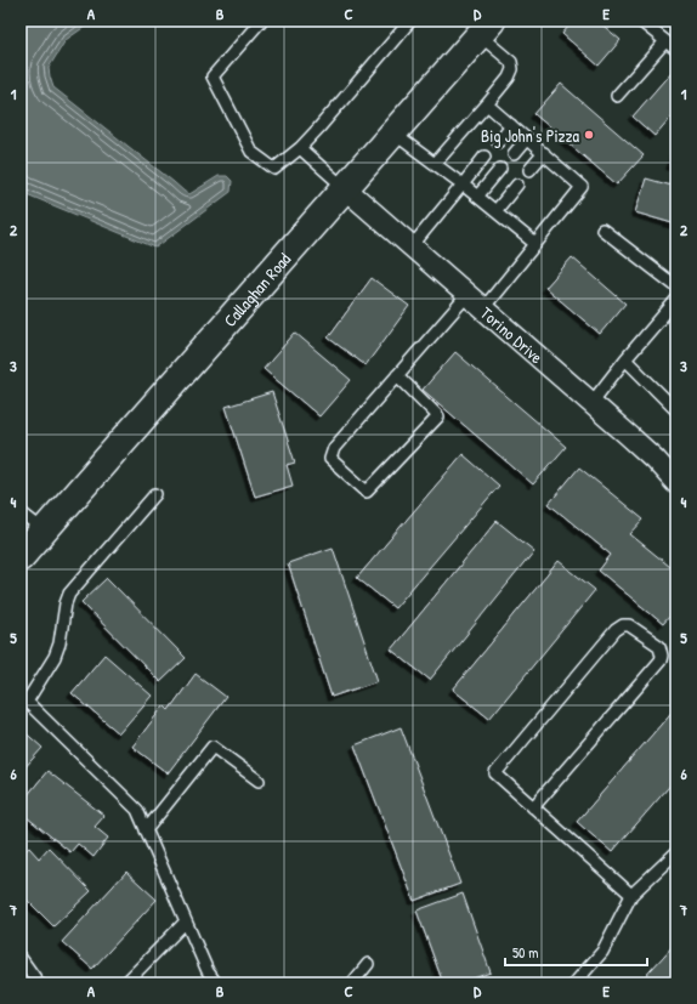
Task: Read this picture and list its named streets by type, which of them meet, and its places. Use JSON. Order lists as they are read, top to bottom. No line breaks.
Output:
{"streets":{"main road":["Callaghan Road"],"street":["Torino Drive"]},"crossings":[["Callaghan Road","Torino Drive"]],"places":["Big John's Pizza"],"scale_bar":"50 m","grid":{"columns":["A","B","C","D","E"],"rows":["1","2","3","4","5","6","7"]}}
